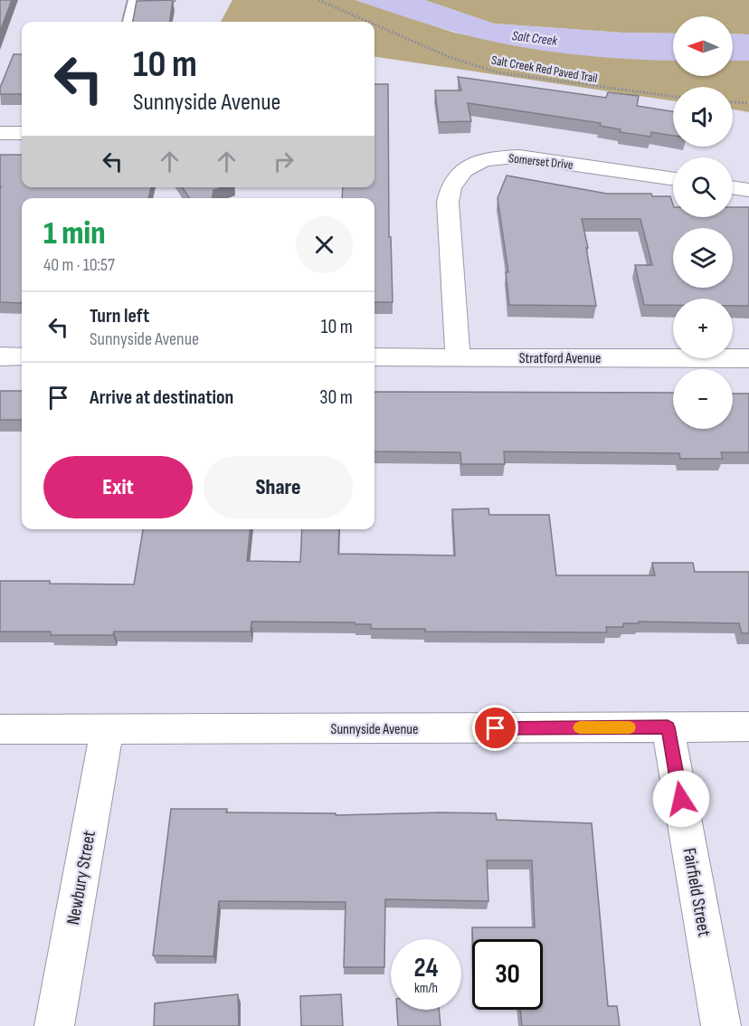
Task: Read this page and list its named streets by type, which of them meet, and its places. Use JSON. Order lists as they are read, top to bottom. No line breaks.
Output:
{"streets":{"street":["Somerset Drive","Stratford Avenue","Sunnyside Avenue","Newbury Street","Fairfield Street"],"path":["Salt Creek Red Paved Trail"]},"crossings":[["Somerset Drive","Stratford Avenue"],["Sunnyside Avenue","Newbury Street"],["Sunnyside Avenue","Fairfield Street"]],"water":["Salt Creek"],"north":"left","page":{"map_buttons":["+","−"],"turn":["10 m","Sunnyside Avenue"],"heading":["1 min","40 m · 10:57"],"list":[{"name":"Turn left","note":"Sunnyside Avenue","value":"10 m"},{"name":"Arrive at destination","value":"30 m"}],"buttons":["Exit","Share"],"speed":"24 km/h","limit":"30"}}
